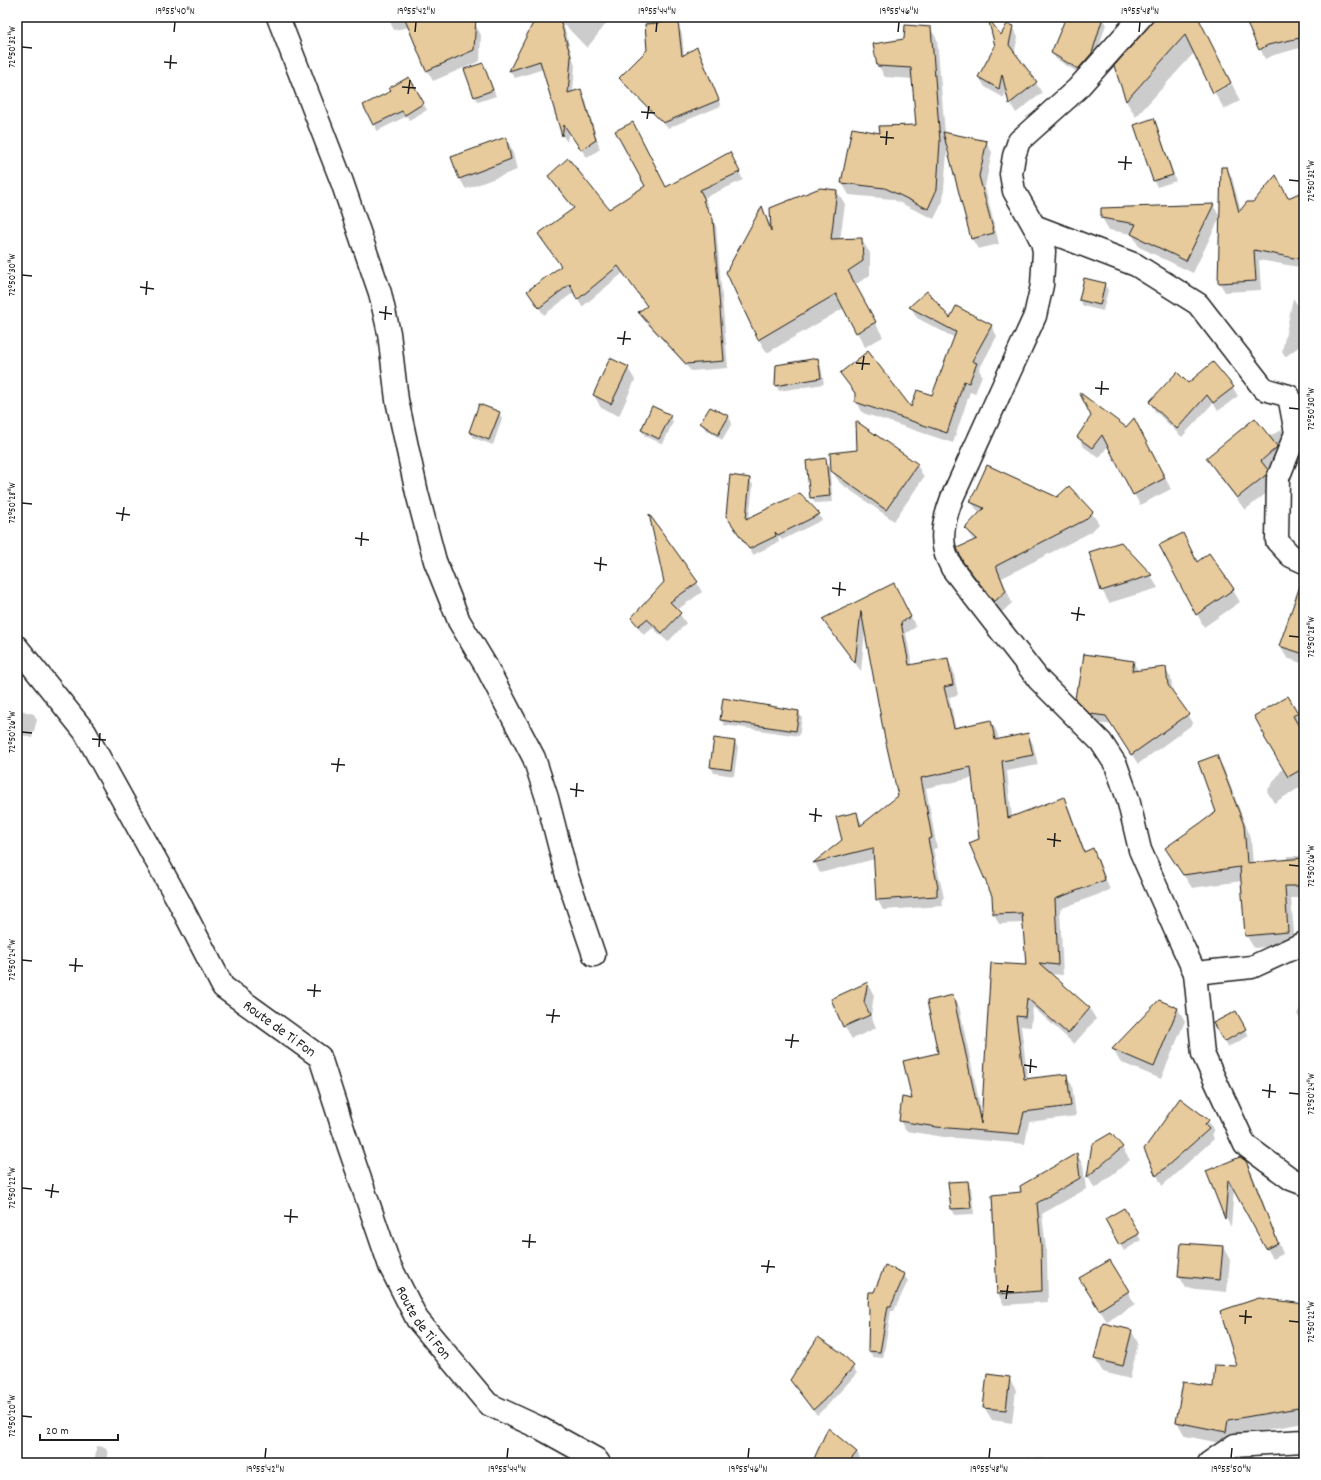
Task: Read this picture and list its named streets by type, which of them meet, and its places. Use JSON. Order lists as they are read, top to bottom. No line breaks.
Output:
{"streets":{"street":["Route de Ti Fon"]},"scale_bar":"20 m","coordinates":["19°55'40\"N","19°55'42\"N","19°55'44\"N","19°55'46\"N","19°55'48\"N","72°50'32\"W","72°50'30\"W","72°50'28\"W","72°50'26\"W","72°50'24\"W","72°50'22\"W","72°50'20\"W","19°55'50\"N"]}
